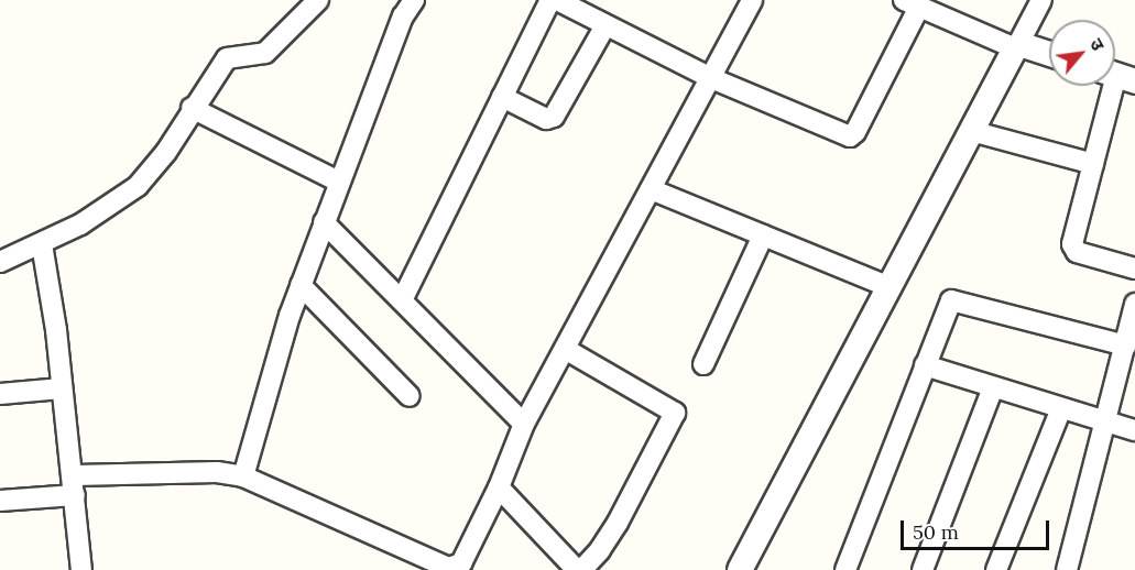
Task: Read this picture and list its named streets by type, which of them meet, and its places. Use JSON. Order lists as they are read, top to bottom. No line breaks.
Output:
{"scale_bar":"50 m","north":"top right"}
